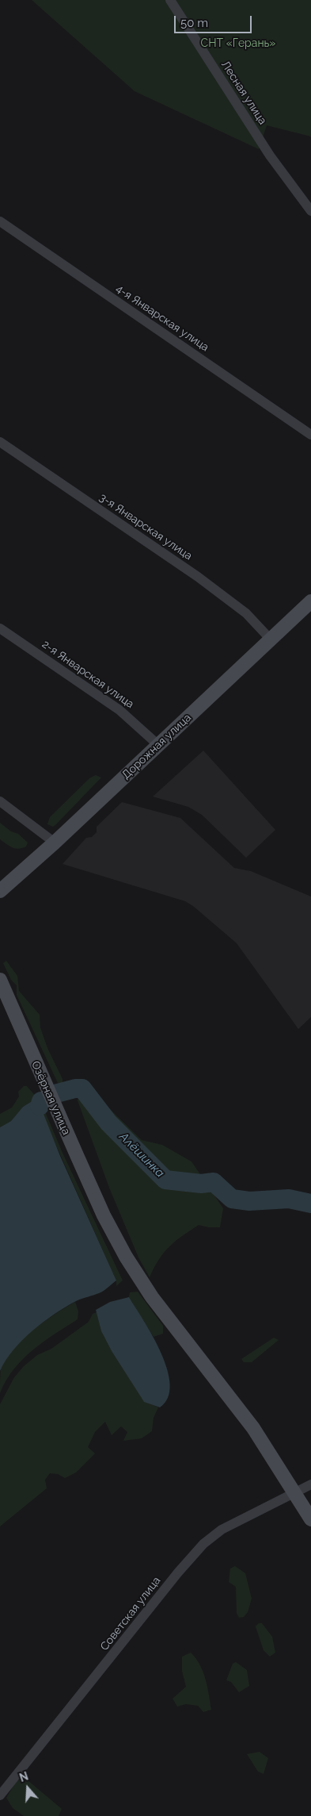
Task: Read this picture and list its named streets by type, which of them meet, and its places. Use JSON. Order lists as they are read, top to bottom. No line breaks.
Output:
{"streets":{"main road":["Дорожная улица","Озёрная улица"],"street":["Лесная улица","4-я Январская улица","3-я Январская улица","2-я Январская улица","Советская улица"]},"crossings":[["3-я Январская улица","Дорожная улица"],["2-я Январская улица","Дорожная улица"],["Озёрная улица","Советская улица"]],"water":["Алёшинка"],"parks":["СНТ «Герань»"],"scale_bar":"50 m","north":"top"}
